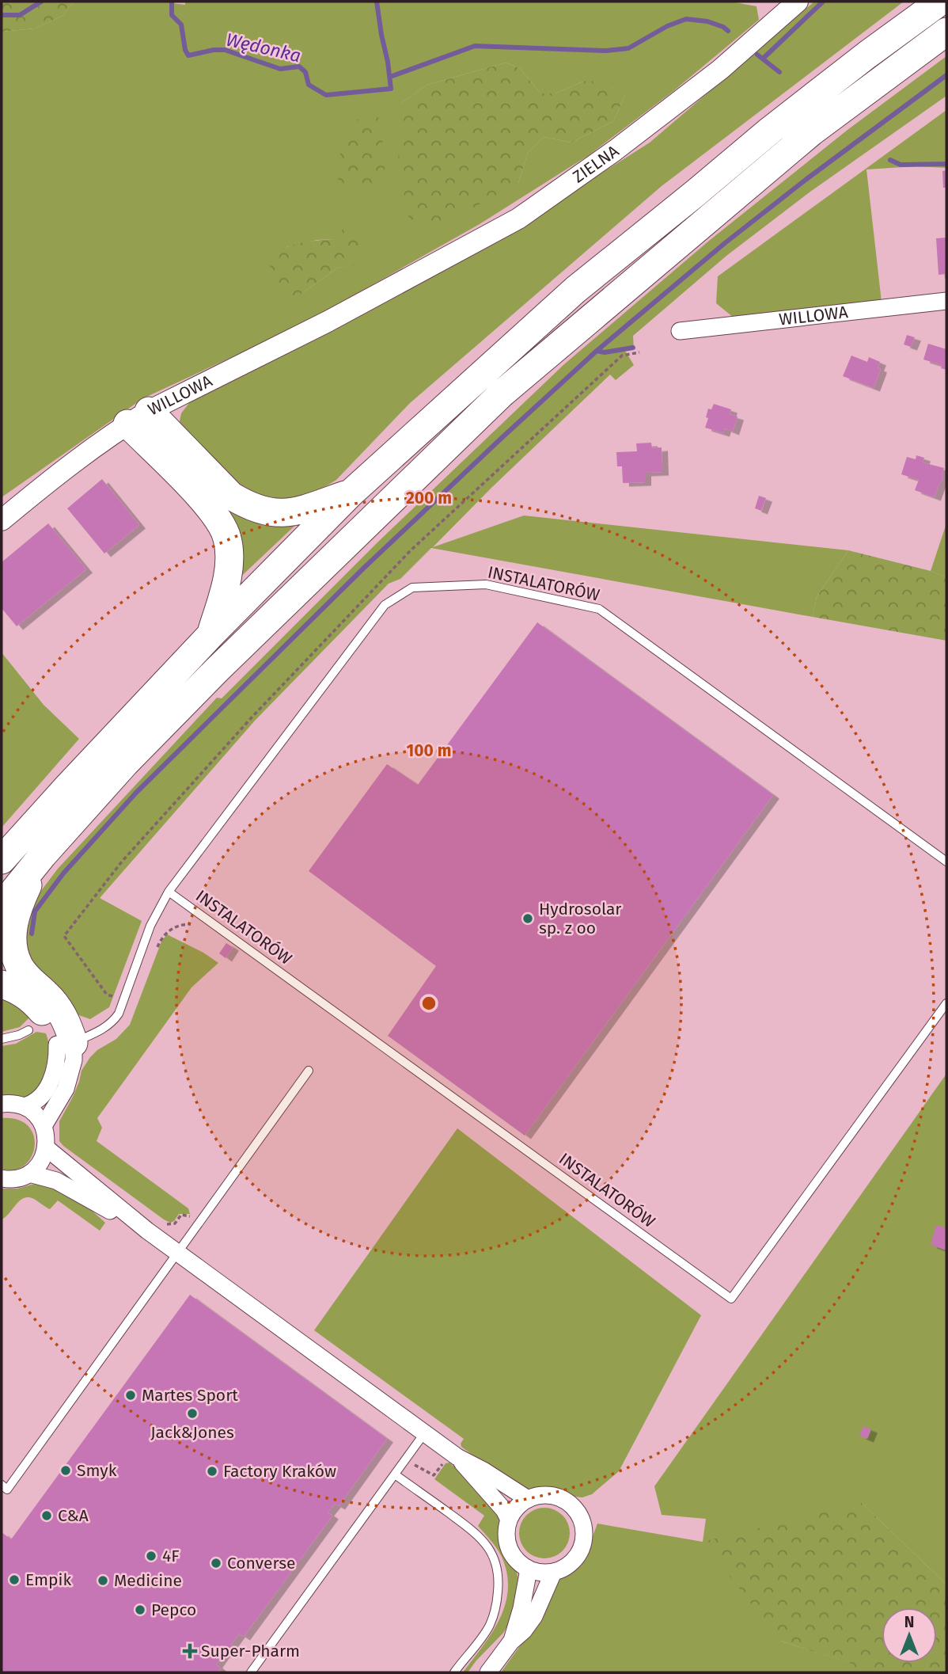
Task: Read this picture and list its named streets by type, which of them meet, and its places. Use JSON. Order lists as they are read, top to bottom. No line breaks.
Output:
{"streets":{"street":["ZIELNA","WILLOWA"],"lane":["INSTALATORÓW"]},"crossings":[["ZIELNA","WILLOWA"]],"water":["Wędonka"],"places":{"other":["Hydrosolar sp. z oo","Martes Sport","Jack&Jones","Smyk","Factory Kraków","C&A","4F","Converse","Empik","Medicine","Pepco"],"health":["Super-Pharm"]},"north":"top","rings":["200 m","100 m"]}
